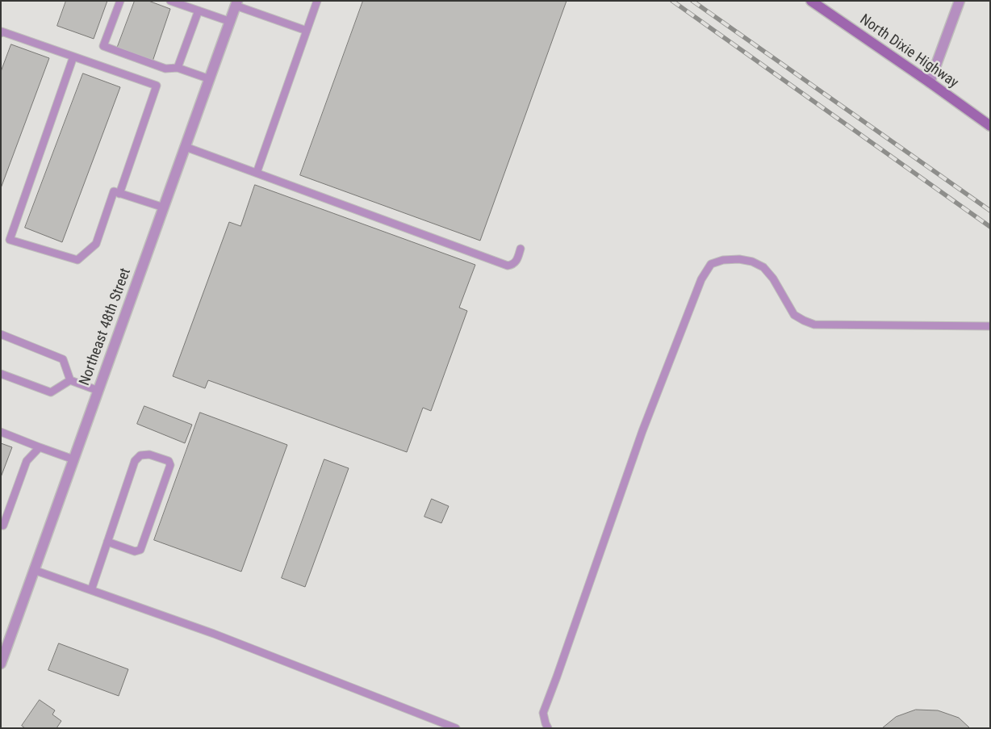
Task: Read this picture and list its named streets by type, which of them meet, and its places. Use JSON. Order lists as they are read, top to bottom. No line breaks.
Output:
{"streets":{"main road":["North Dixie Highway"],"street":["Northeast 48th Street"]}}
